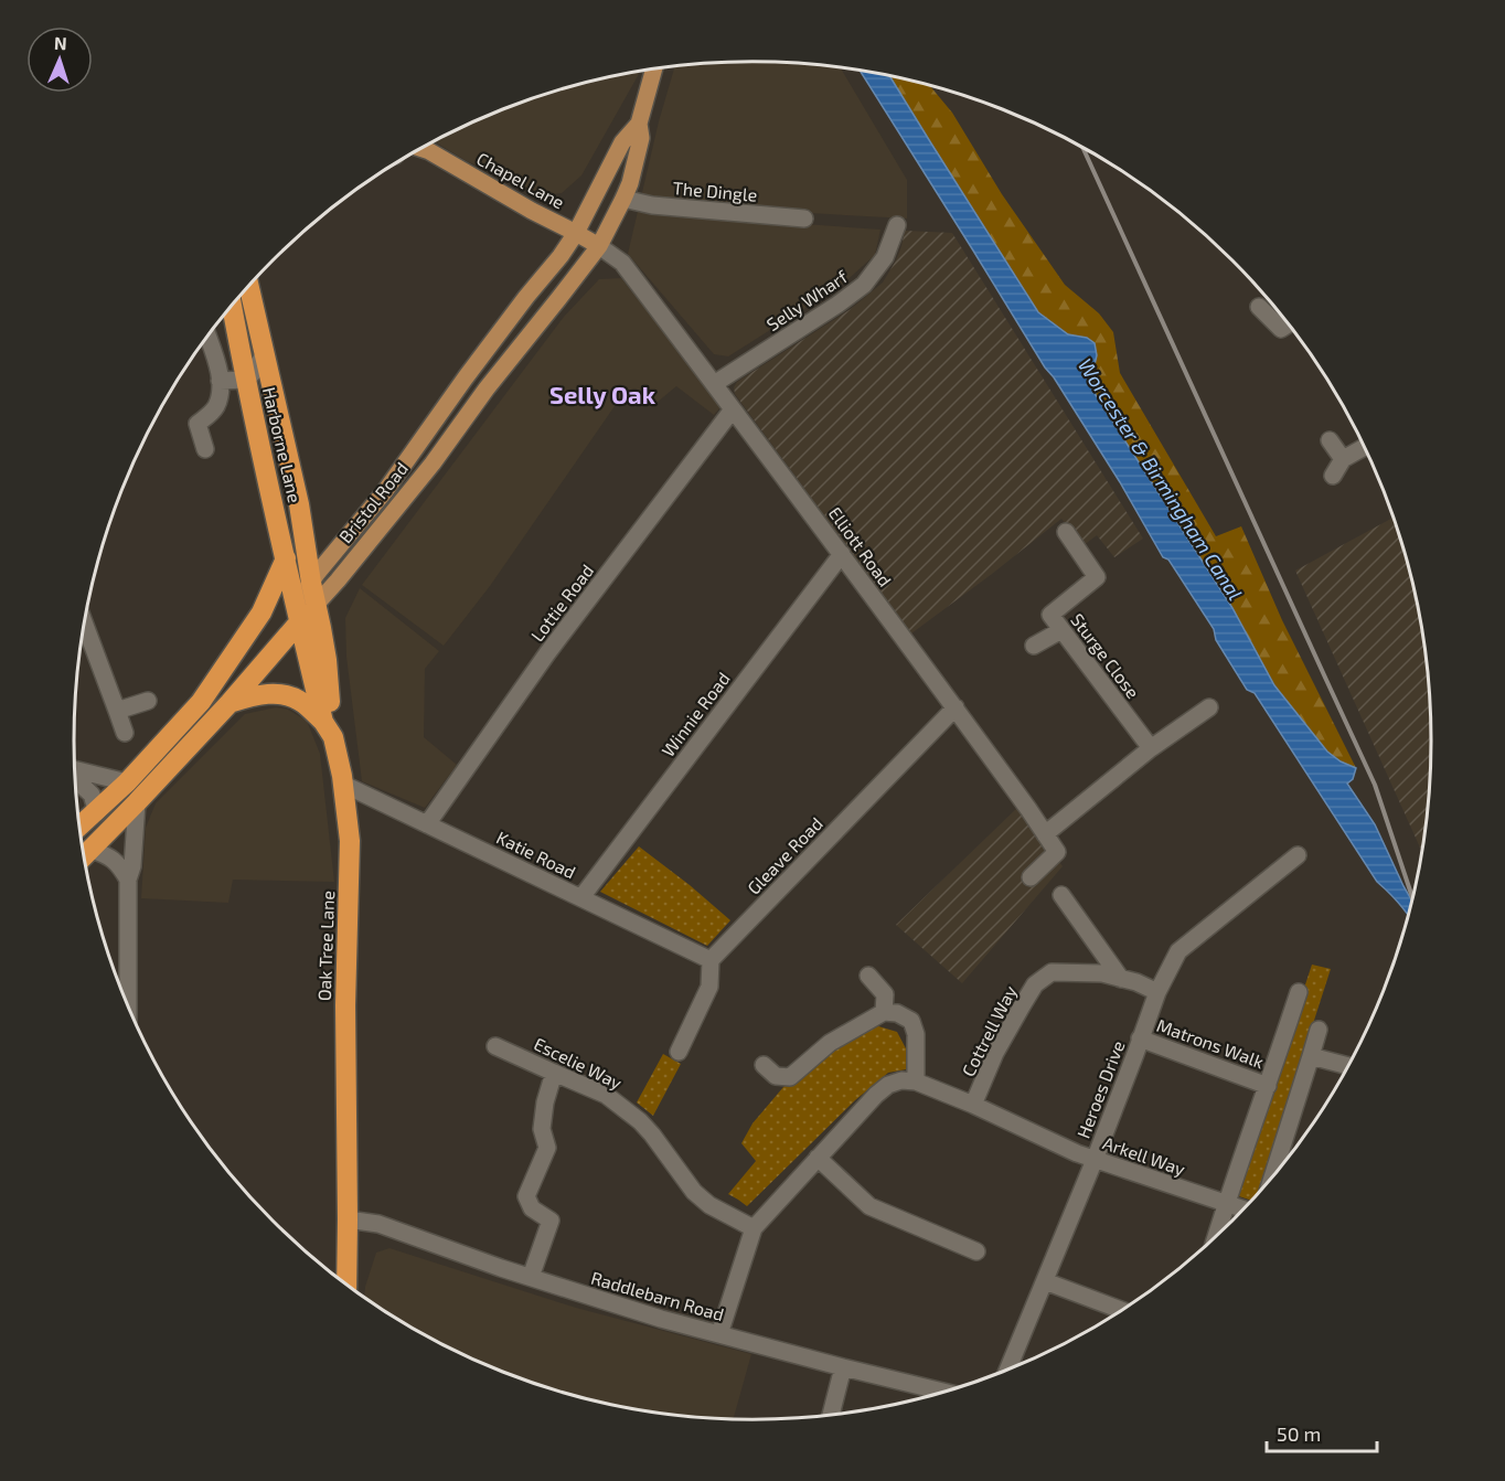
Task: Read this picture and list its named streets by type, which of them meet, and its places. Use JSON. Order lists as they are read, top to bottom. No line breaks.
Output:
{"streets":{"highway":["Harborne Lane","Bristol Road","Oak Tree Lane"],"main road":["Chapel Lane"],"street":["The Dingle","Selly Wharf","Elliott Road","Lottie Road","Sturge Close","Winnie Road","Katie Road","Gleave Road","Cottrell Way","Matrons Walk","Escelie Way","Heroes Drive","Arkell Way","Raddlebarn Road"]},"crossings":[["Chapel Lane","Bristol Road"],["Chapel Lane","Elliott Road"],["The Dingle","Bristol Road"],["Selly Wharf","Elliott Road"],["Harborne Lane","Bristol Road"],["Harborne Lane","Oak Tree Lane"],["Bristol Road","Elliott Road"],["Bristol Road","Oak Tree Lane"],["Elliott Road","Lottie Road"],["Elliott Road","Winnie Road"],["Elliott Road","Gleave Road"],["Lottie Road","Katie Road"],["Winnie Road","Katie Road"],["Katie Road","Gleave Road"],["Katie Road","Oak Tree Lane"],["Oak Tree Lane","Raddlebarn Road"],["Cottrell Way","Heroes Drive"],["Cottrell Way","Arkell Way"],["Matrons Walk","Heroes Drive"],["Matrons Walk","Arkell Way"],["Heroes Drive","Arkell Way"]],"districts":["Selly Oak"],"water":["Worcester & Birmingham Canal"],"scale_bar":"50 m","north":"top"}
